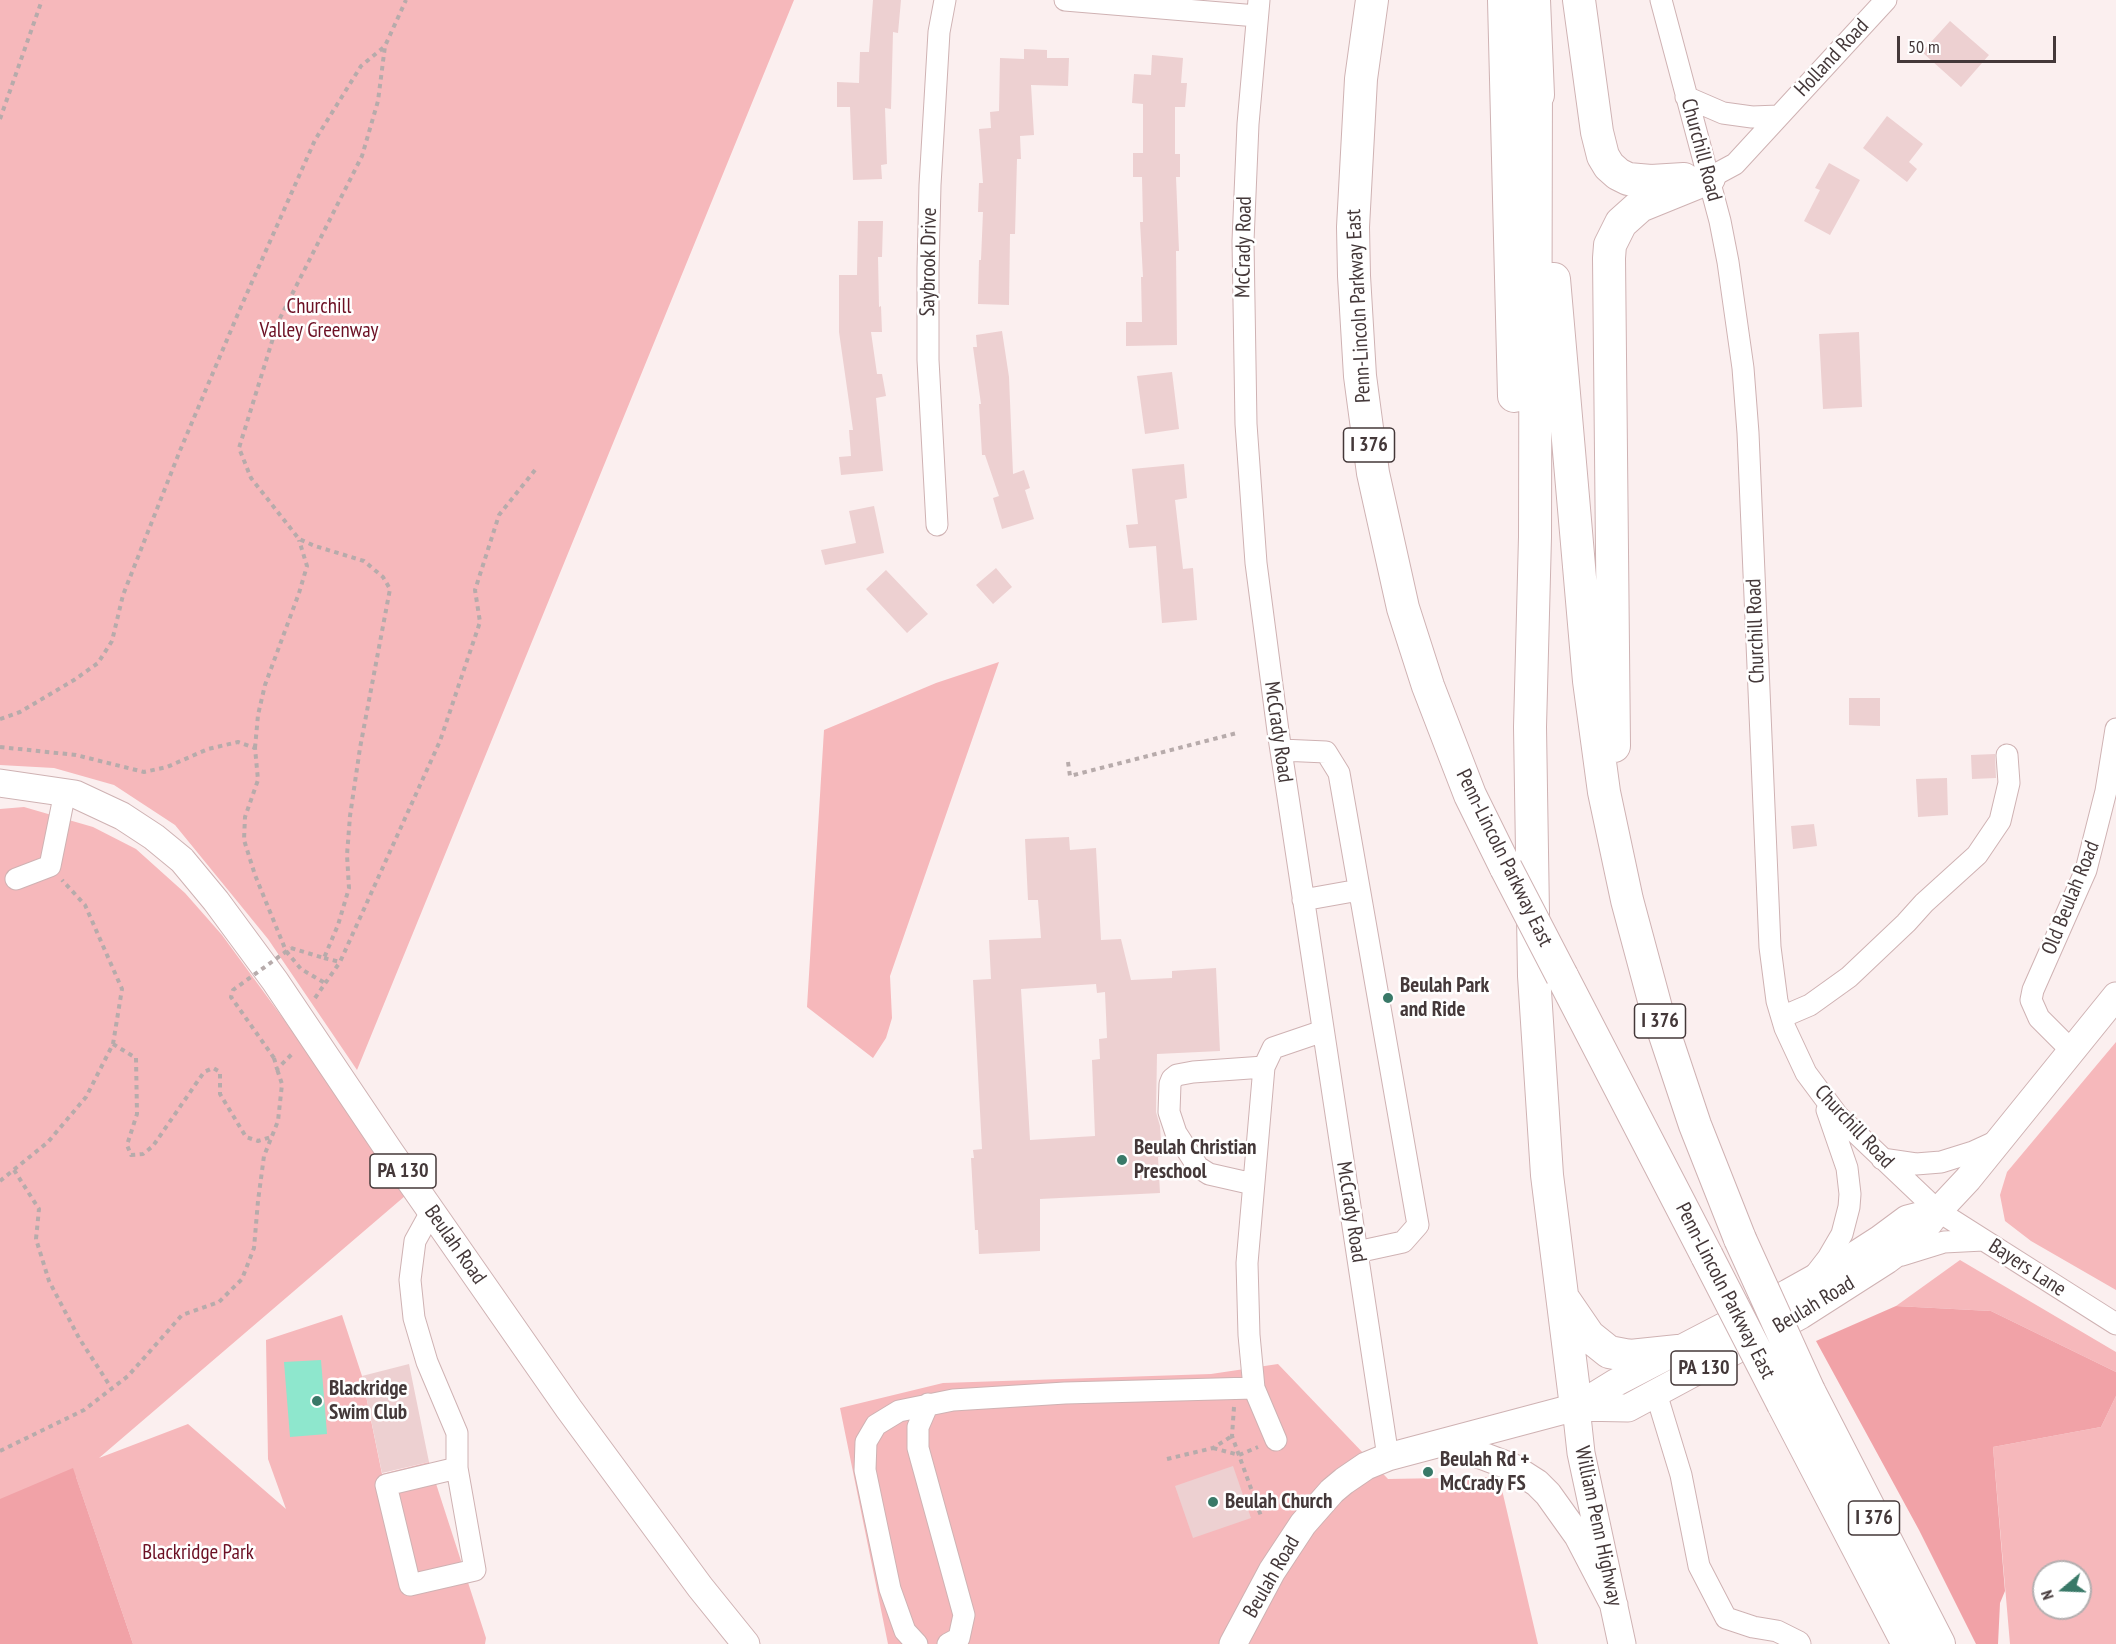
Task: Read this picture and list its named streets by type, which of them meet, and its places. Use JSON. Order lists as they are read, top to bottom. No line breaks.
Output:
{"streets":{"highway":["Penn-Lincoln Parkway East","I 376"],"main road":["PA 130","Beulah Road","William Penn Highway"],"street":["Holland Road","Churchill Road","McCrady Road","Saybrook Drive","Old Beulah Road","Bayers Lane"]},"crossings":[["Holland Road","Churchill Road"],["Churchill Road","Beulah Road"],["Churchill Road","Bayers Lane"],["McCrady Road","Beulah Road"],["Old Beulah Road","Beulah Road"],["Beulah Road","Bayers Lane"],["Beulah Road","William Penn Highway"]],"parks":["Churchill Valley Greenway","Blackridge Park"],"places":["Beulah Park and Ride","Beulah Christian Preschool","Blackridge Swim Club","Beulah Rd + McCrady FS","Beulah Church"],"scale_bar":"50 m","north":"left"}
